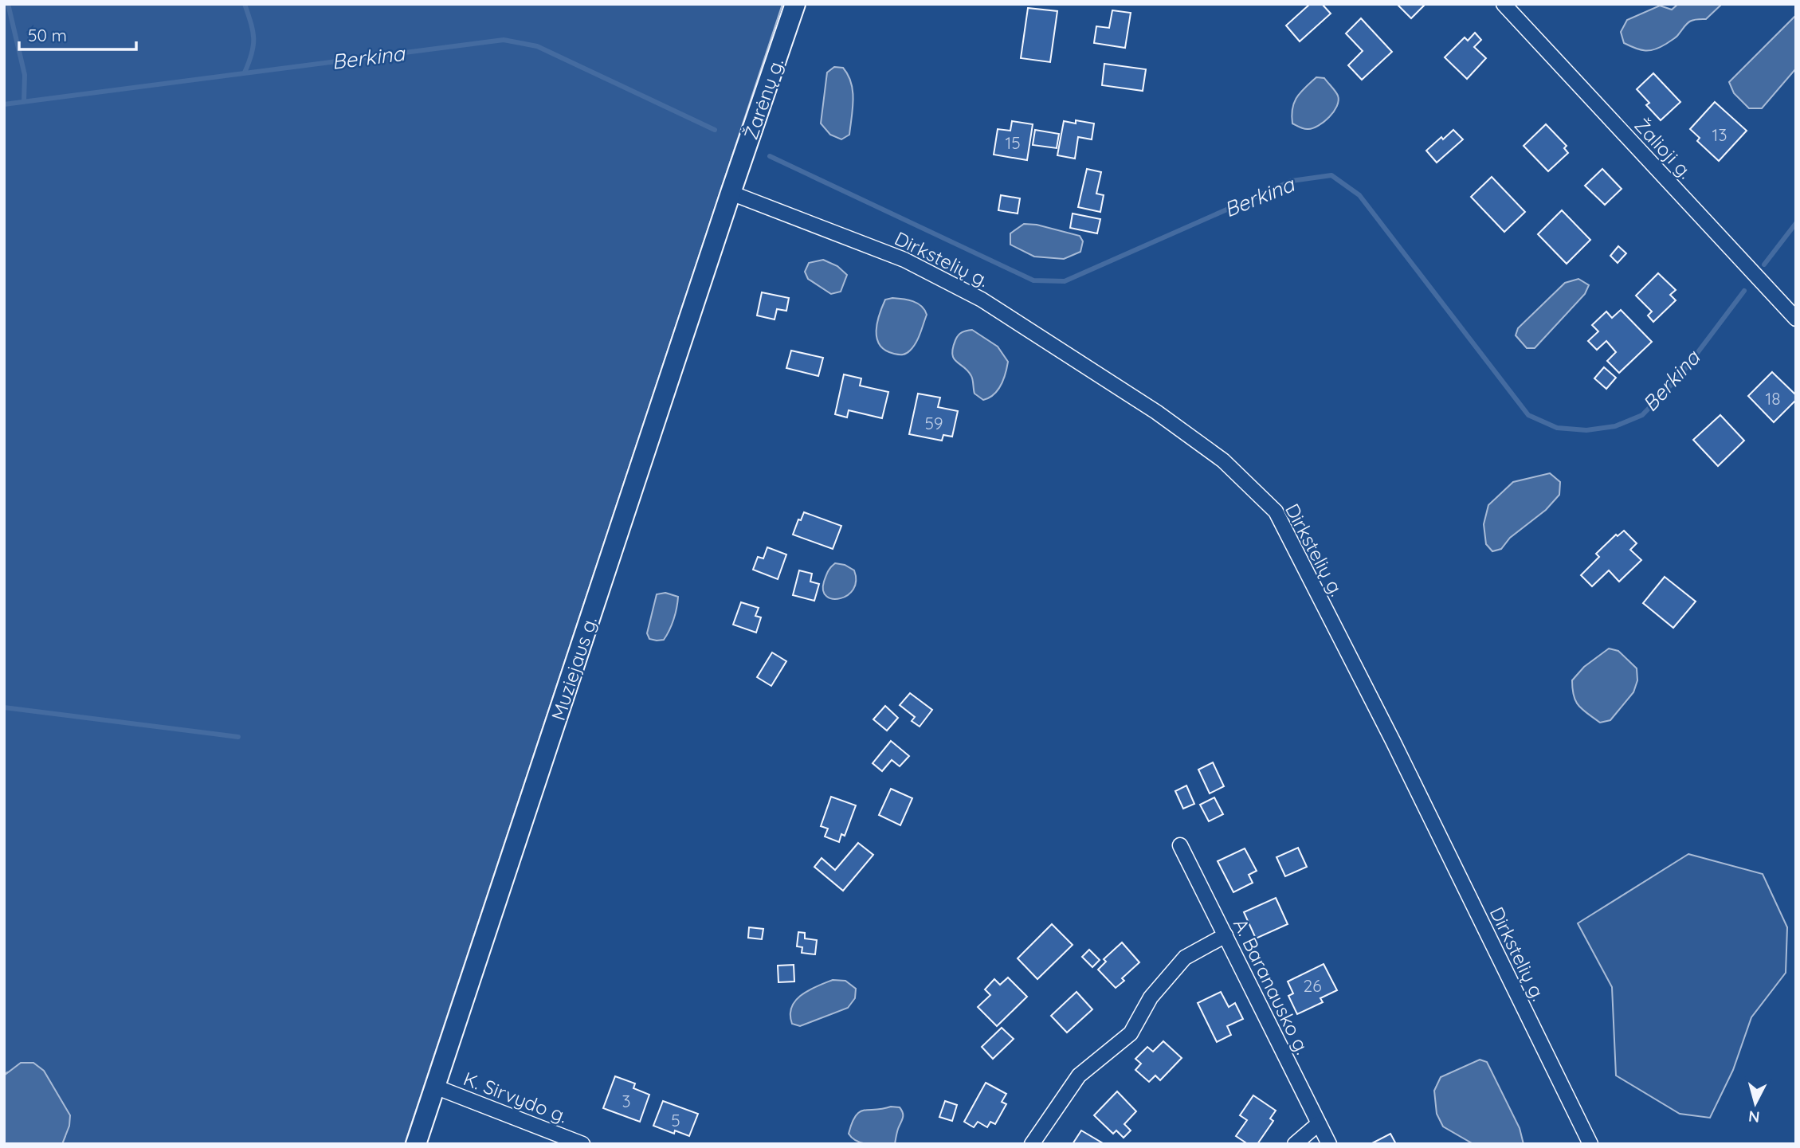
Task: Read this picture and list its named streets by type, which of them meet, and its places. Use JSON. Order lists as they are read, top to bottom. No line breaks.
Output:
{"streets":{"main road":["Žarėnų g.","Muziejaus g."],"street":["Žalioji g.","Dirkstelių g.","A. Baranausko g.","K. Sirvydo g."]},"crossings":[["Žarėnų g.","Dirkstelių g."],["Žarėnų g.","Muziejaus g."],["Dirkstelių g.","Muziejaus g."],["Muziejaus g.","K. Sirvydo g."]],"water":["Berkina"],"house_numbers":["13","15","18","59","26","3","5"],"scale_bar":"50 m","north":"bottom"}
